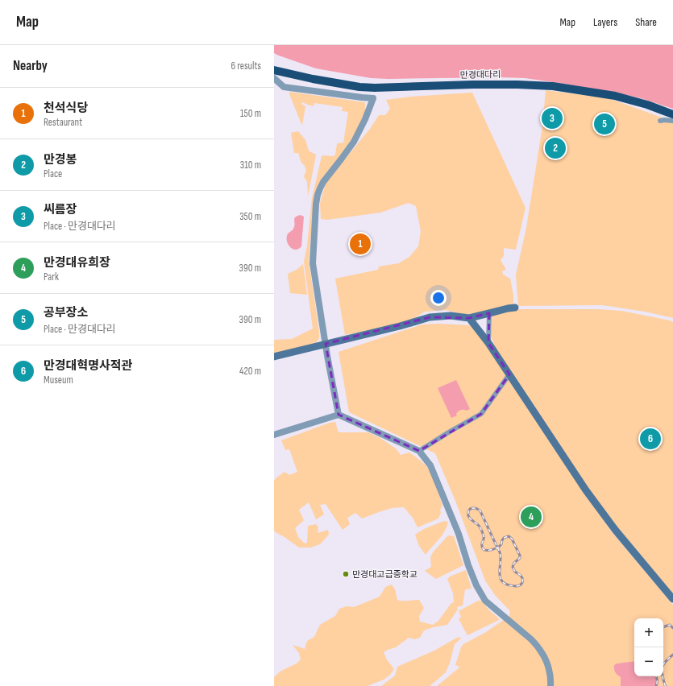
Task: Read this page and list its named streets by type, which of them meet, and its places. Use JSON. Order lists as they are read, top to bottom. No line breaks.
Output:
{"streets":{"highway":["만경대다리"]},"places":["만경대고급중학교"],"page":{"header":"Map","nav":["Map","Layers","Share"],"heading":["Nearby","6 results"],"list":[{"mark":"1","name":"천석식당","note":"Restaurant","value":"150 m"},{"mark":"2","name":"만경봉","note":"Place","value":"310 m"},{"mark":"3","name":"씨름장","note":"Place · 만경대다리","value":"350 m"},{"mark":"4","name":"만경대유희장","note":"Park","value":"390 m"},{"mark":"5","name":"공부장소","note":"Place · 만경대다리","value":"390 m"},{"mark":"6","name":"만경대혁명사적관","note":"Museum","value":"420 m"}],"pins":["3","5","2","1","6","4"],"map_buttons":["+","−"]}}
